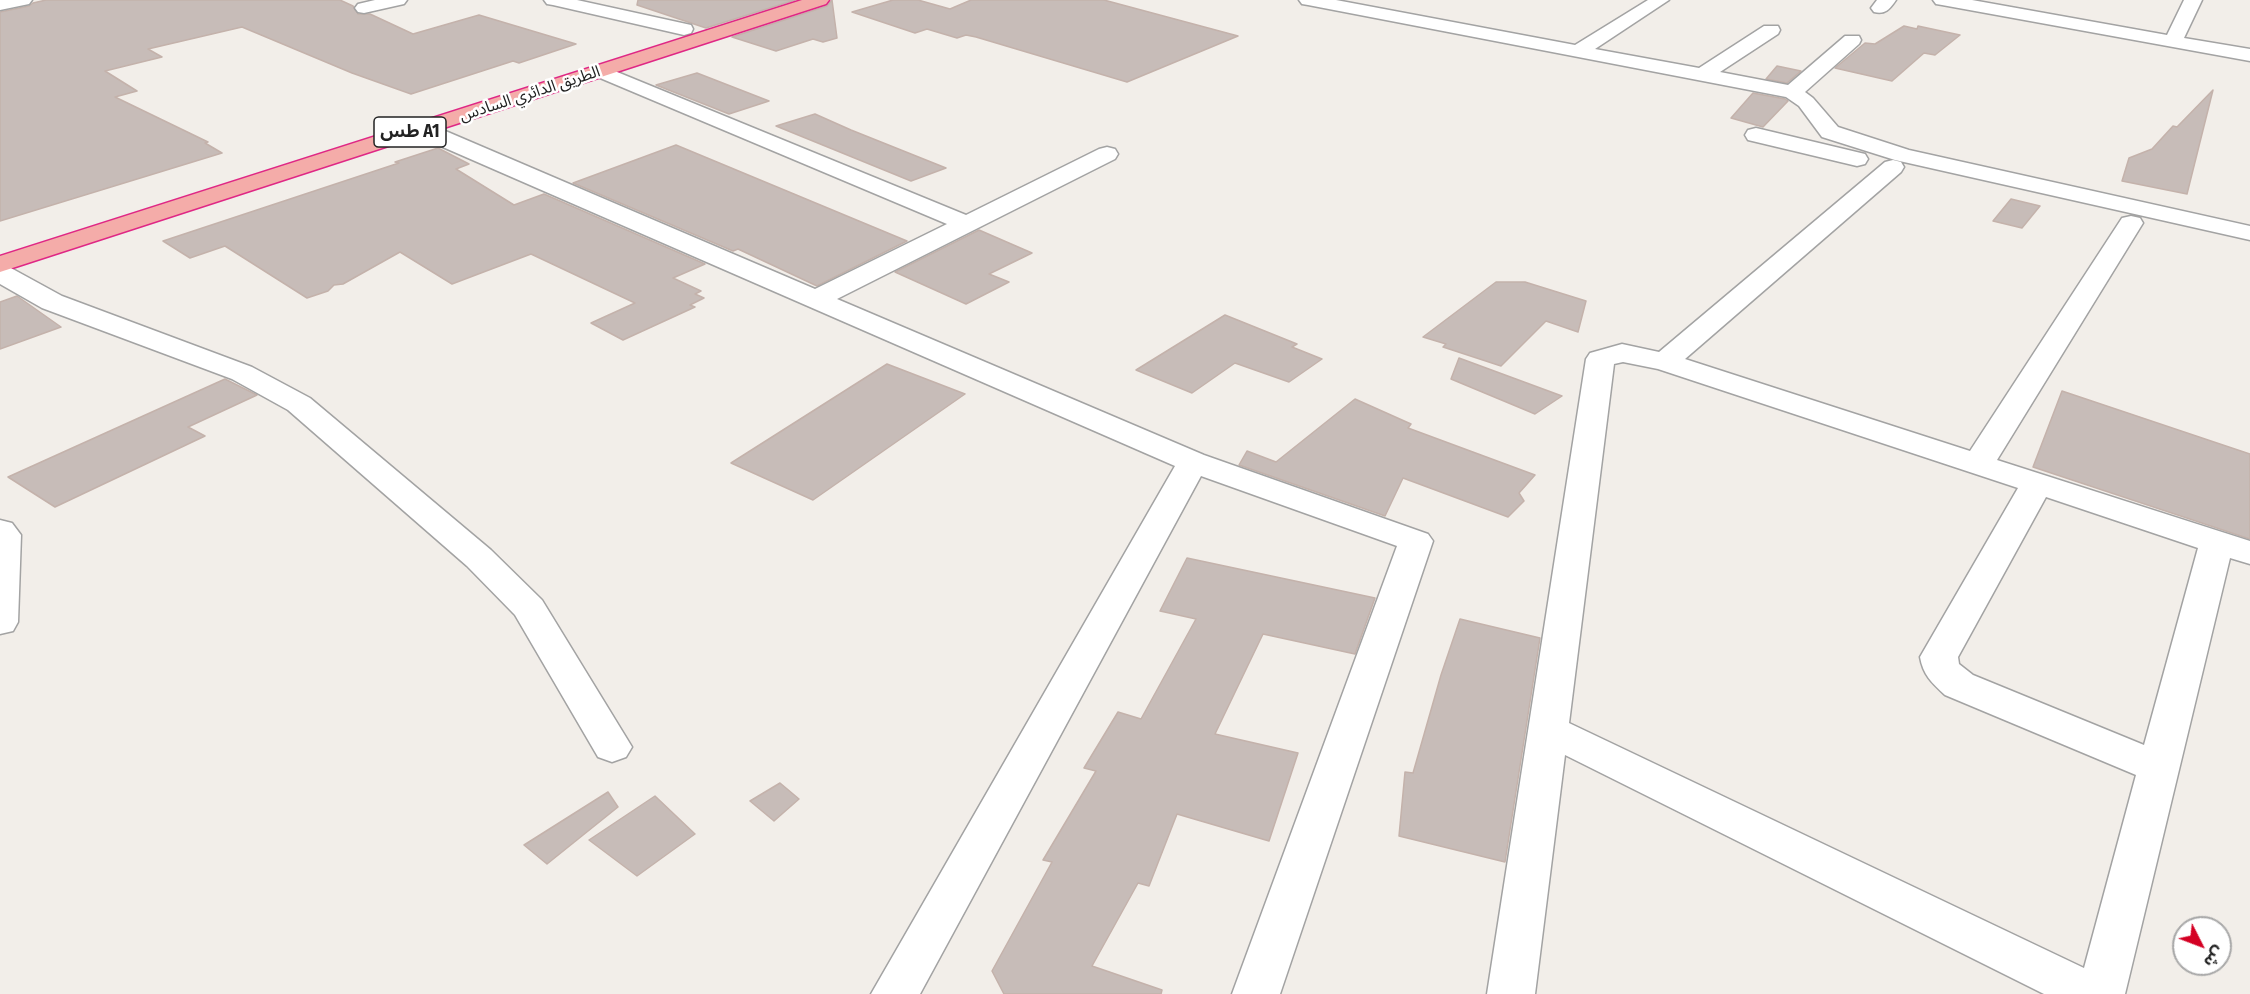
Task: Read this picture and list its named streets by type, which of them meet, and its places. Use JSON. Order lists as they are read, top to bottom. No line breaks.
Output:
{"streets":{"highway":["الطريق الدائري السادس","طس A1"]},"north":"bottom right"}
